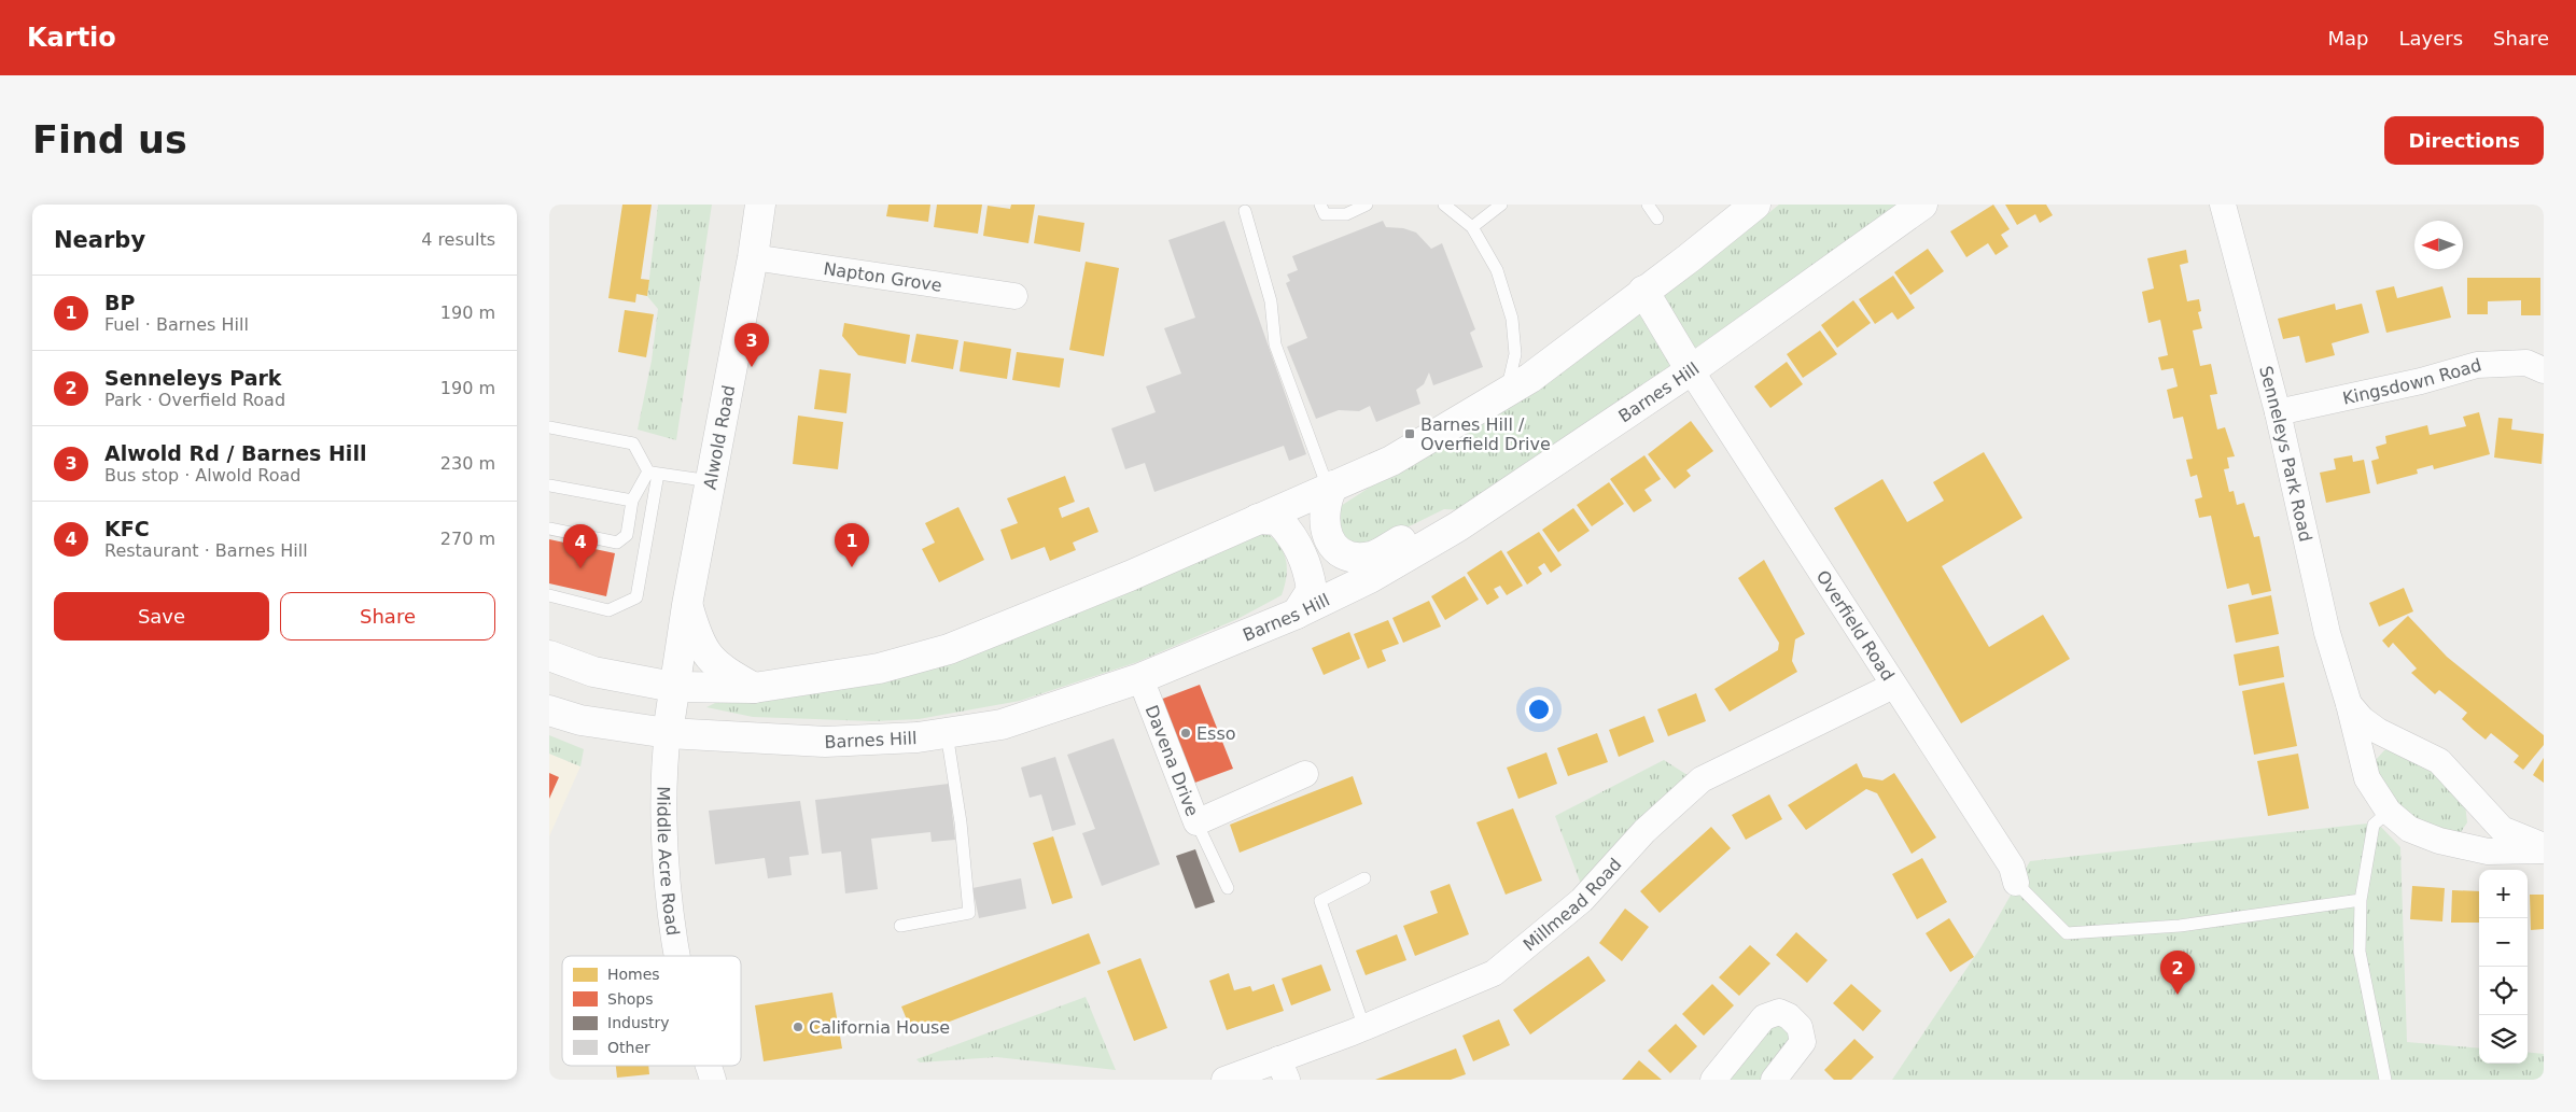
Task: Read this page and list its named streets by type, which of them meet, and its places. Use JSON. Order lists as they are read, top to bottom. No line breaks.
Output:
{"streets":{"main road":["Barnes Hill","Alwold Road"],"street":["Napton Grove","Kingsdown Road","Senneleys Park Road","Overfield Road","Davena Drive","Middle Acre Road","Millmead Road"]},"crossings":[["Napton Grove","Alwold Road"],["Kingsdown Road","Senneleys Park Road"],["Barnes Hill","Alwold Road"],["Barnes Hill","Overfield Road"],["Barnes Hill","Davena Drive"],["Barnes Hill","Middle Acre Road"],["Alwold Road","Middle Acre Road"],["Overfield Road","Millmead Road"]],"places":{"transit":["Barnes Hill / Overfield Drive"],"other":["Esso","California House"]},"legend":["Homes","Shops","Industry","Other"],"north":"left","page":{"header":"Kartio","nav":["Map","Layers","Share"],"buttons":["Directions",["Save","Share"]],"title":"Find us","heading":["Nearby","4 results"],"list":[{"mark":"1","name":"BP","note":"Fuel · Barnes Hill","value":"190 m"},{"mark":"2","name":"Senneleys Park","note":"Park · Overfield Road","value":"190 m"},{"mark":"3","name":"Alwold Rd / Barnes Hill","note":"Bus stop · Alwold Road","value":"230 m"},{"mark":"4","name":"KFC","note":"Restaurant · Barnes Hill","value":"270 m"}],"pins":["3","1","4","2"],"map_buttons":["+","−"]}}
